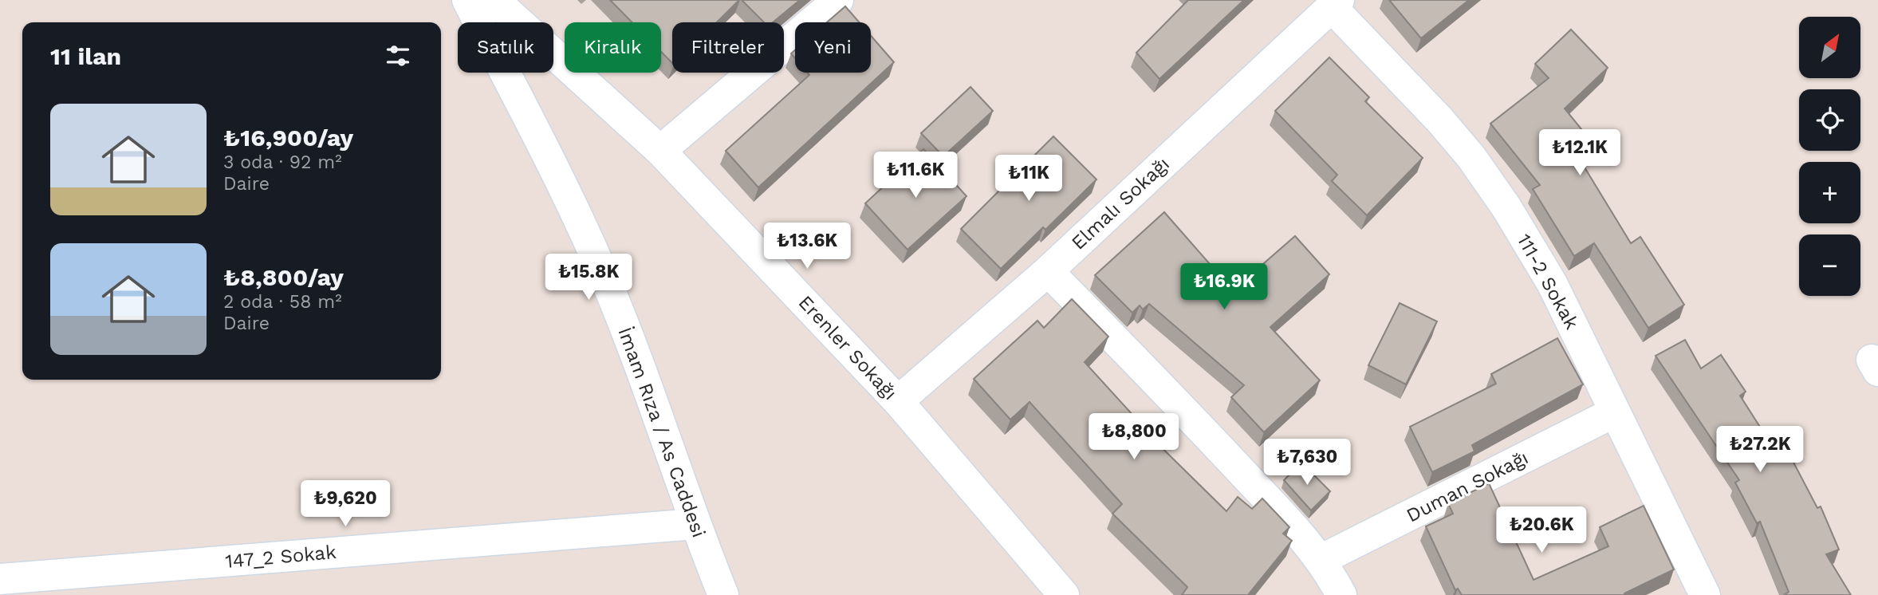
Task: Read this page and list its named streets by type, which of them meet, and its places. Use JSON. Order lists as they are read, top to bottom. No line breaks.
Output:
{"streets":{"street":["Elmalı Sokağı","111-2 Sokak","Erenler Sokağı","İmam Rıza / As Caddesi","Duman Sokağı","147_2 Sokak"]},"crossings":[["Elmalı Sokağı","111-2 Sokak"],["Elmalı Sokağı","Erenler Sokağı"],["111-2 Sokak","Duman Sokağı"],["İmam Rıza / As Caddesi","147_2 Sokak"]],"north":"top right","page":{"map_buttons":["+","−"],"chip":["Satılık","Kiralık","Filtreler","Yeni"],"heading":"11 ilan","list":[{"name":"₺16,900/ay","note":"3 oda · 92 m² · Daire"},{"name":"₺8,800/ay","note":"2 oda · 58 m² · Daire"}],"price":["₺12.1K","₺11.6K","₺11K","₺13.6K","₺15.8K","₺16.9K","₺8,800","₺27.2K","₺7,630","₺9,620","₺20.6K"]}}
